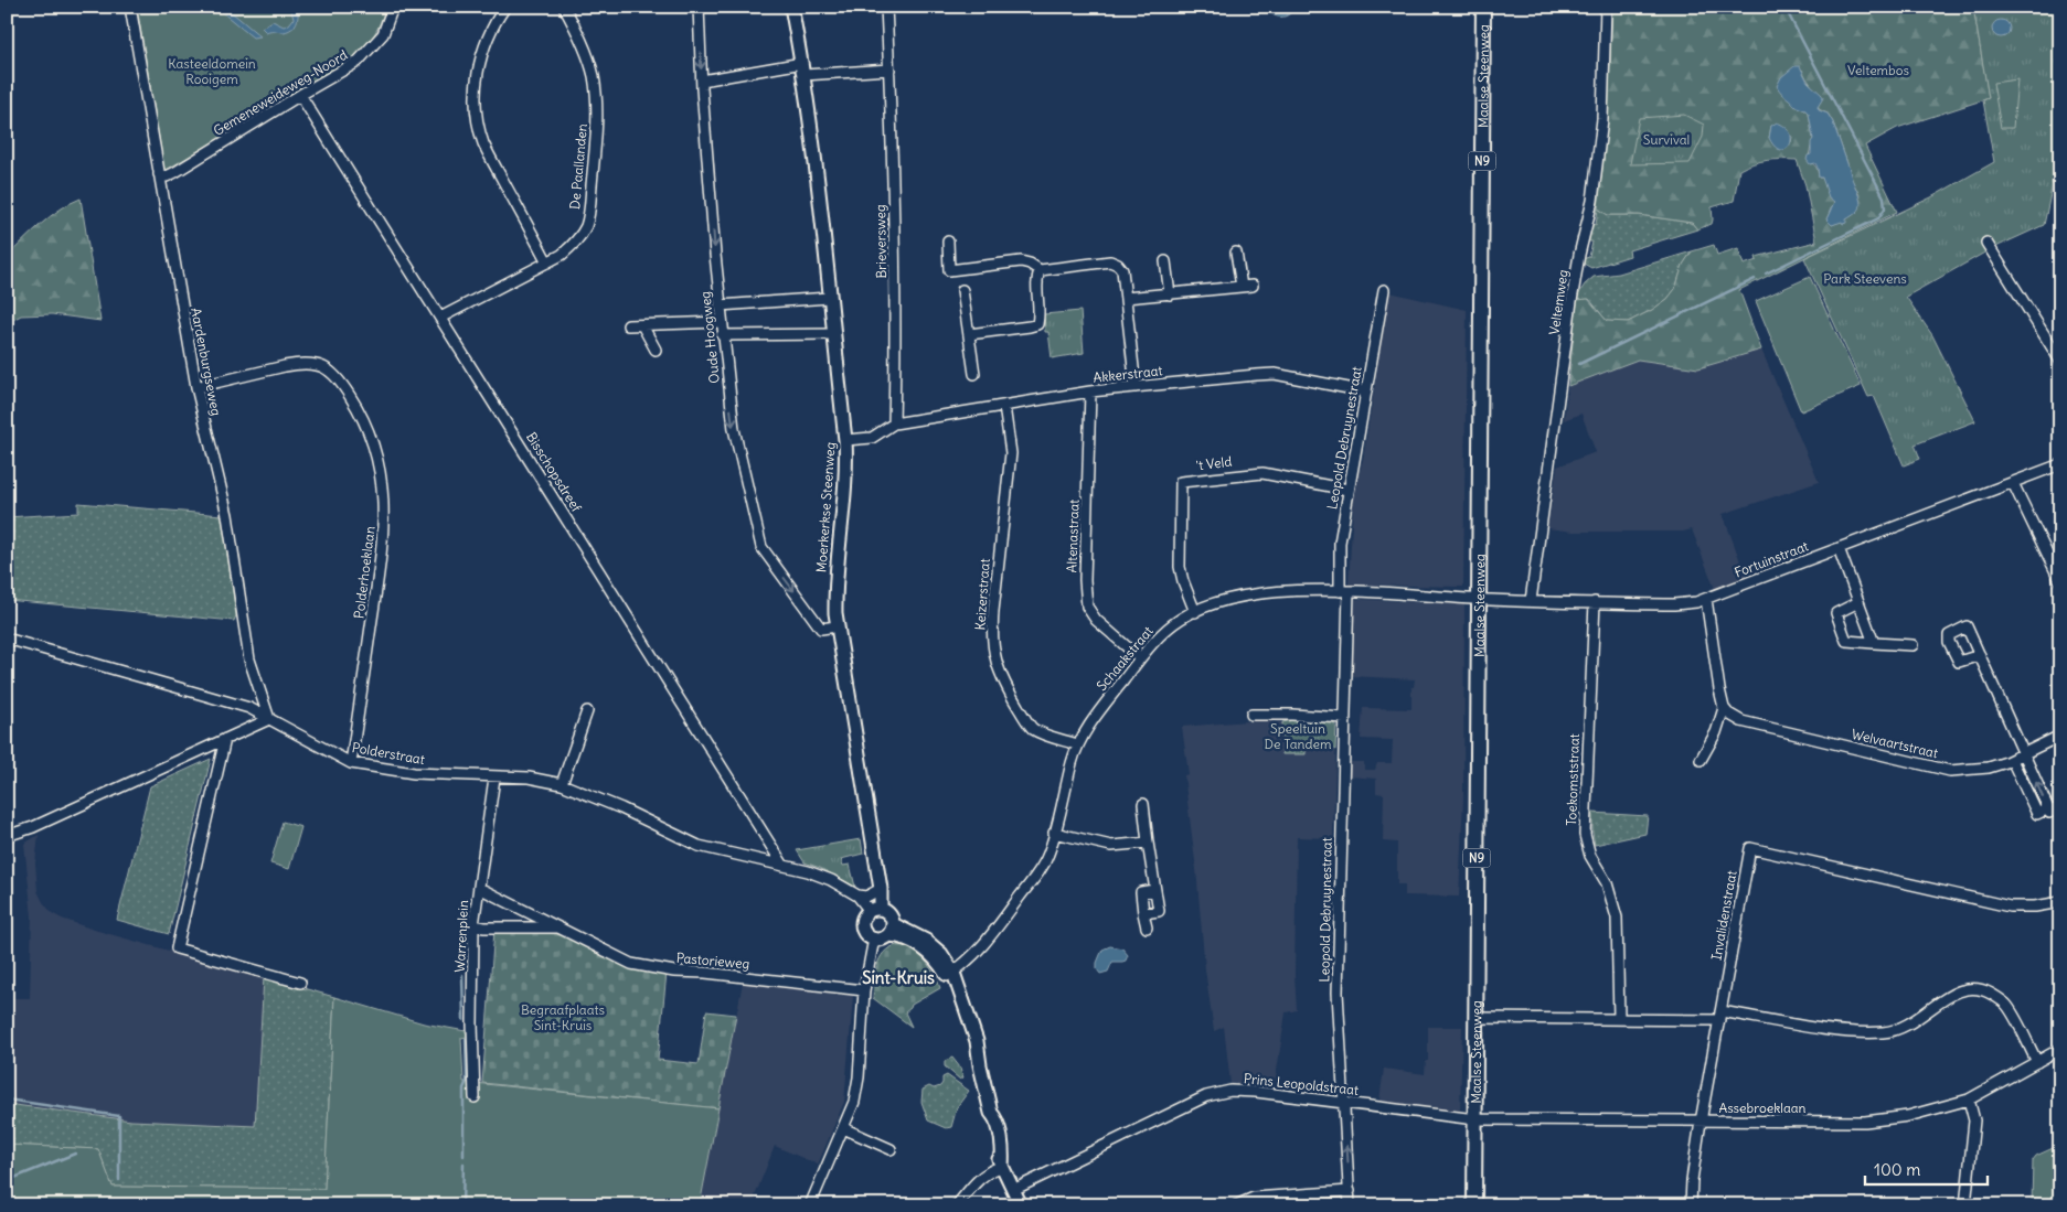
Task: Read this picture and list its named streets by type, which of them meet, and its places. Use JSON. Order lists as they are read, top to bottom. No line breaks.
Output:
{"streets":{"main road":["Maalse Steenweg","N9"],"street":["Gemeneweideweg-Noord","De Paallanden","Brieversweg","Veltemweg","Oude Hoogweg","Aardenburgseweg","Akkerstraat","Leopold Debruynestraat","'t Veld","Bisschopsdreef","Moerkerkse Steenweg","Altenastraat","Fortuinstraat","Polderhoeklaan","Keizerstraat","Schaakstraat","Welvaartstraat","Polderstraat","Toekomststraat","Invalidenstraat","Warrenplein","Pastorieweg","Prins Leopoldstraat","Assebroeklaan"]},"crossings":[["Maalse Steenweg","Fortuinstraat"],["Maalse Steenweg","Schaakstraat"],["Maalse Steenweg","Prins Leopoldstraat"],["Maalse Steenweg","Assebroeklaan"],["Gemeneweideweg-Noord","Aardenburgseweg"],["Gemeneweideweg-Noord","Bisschopsdreef"],["De Paallanden","Bisschopsdreef"],["Brieversweg","Akkerstraat"],["Veltemweg","Fortuinstraat"],["Oude Hoogweg","Moerkerkse Steenweg"],["Aardenburgseweg","Polderhoeklaan"],["Aardenburgseweg","Polderstraat"],["Akkerstraat","Leopold Debruynestraat"],["Akkerstraat","Altenastraat"],["Akkerstraat","Keizerstraat"],["Leopold Debruynestraat","'t Veld"],["Leopold Debruynestraat","Schaakstraat"],["Leopold Debruynestraat","Prins Leopoldstraat"],["'t Veld","Schaakstraat"],["Bisschopsdreef","Polderstraat"],["Moerkerkse Steenweg","Polderstraat"],["Altenastraat","Schaakstraat"],["Fortuinstraat","Schaakstraat"],["Fortuinstraat","Toekomststraat"],["Polderhoeklaan","Polderstraat"],["Keizerstraat","Schaakstraat"],["Polderstraat","Warrenplein"],["Invalidenstraat","Assebroeklaan"],["Warrenplein","Pastorieweg"],["Prins Leopoldstraat","Assebroeklaan"]],"one_way":["Oude Hoogweg"],"districts":["Sint-Kruis"],"parks":["Kasteeldomein Rooigem","Veltembos","Survival","Park Steevens","Speeltuin De Tandem","Begraafplaats Sint-Kruis"],"scale_bar":"100 m"}
